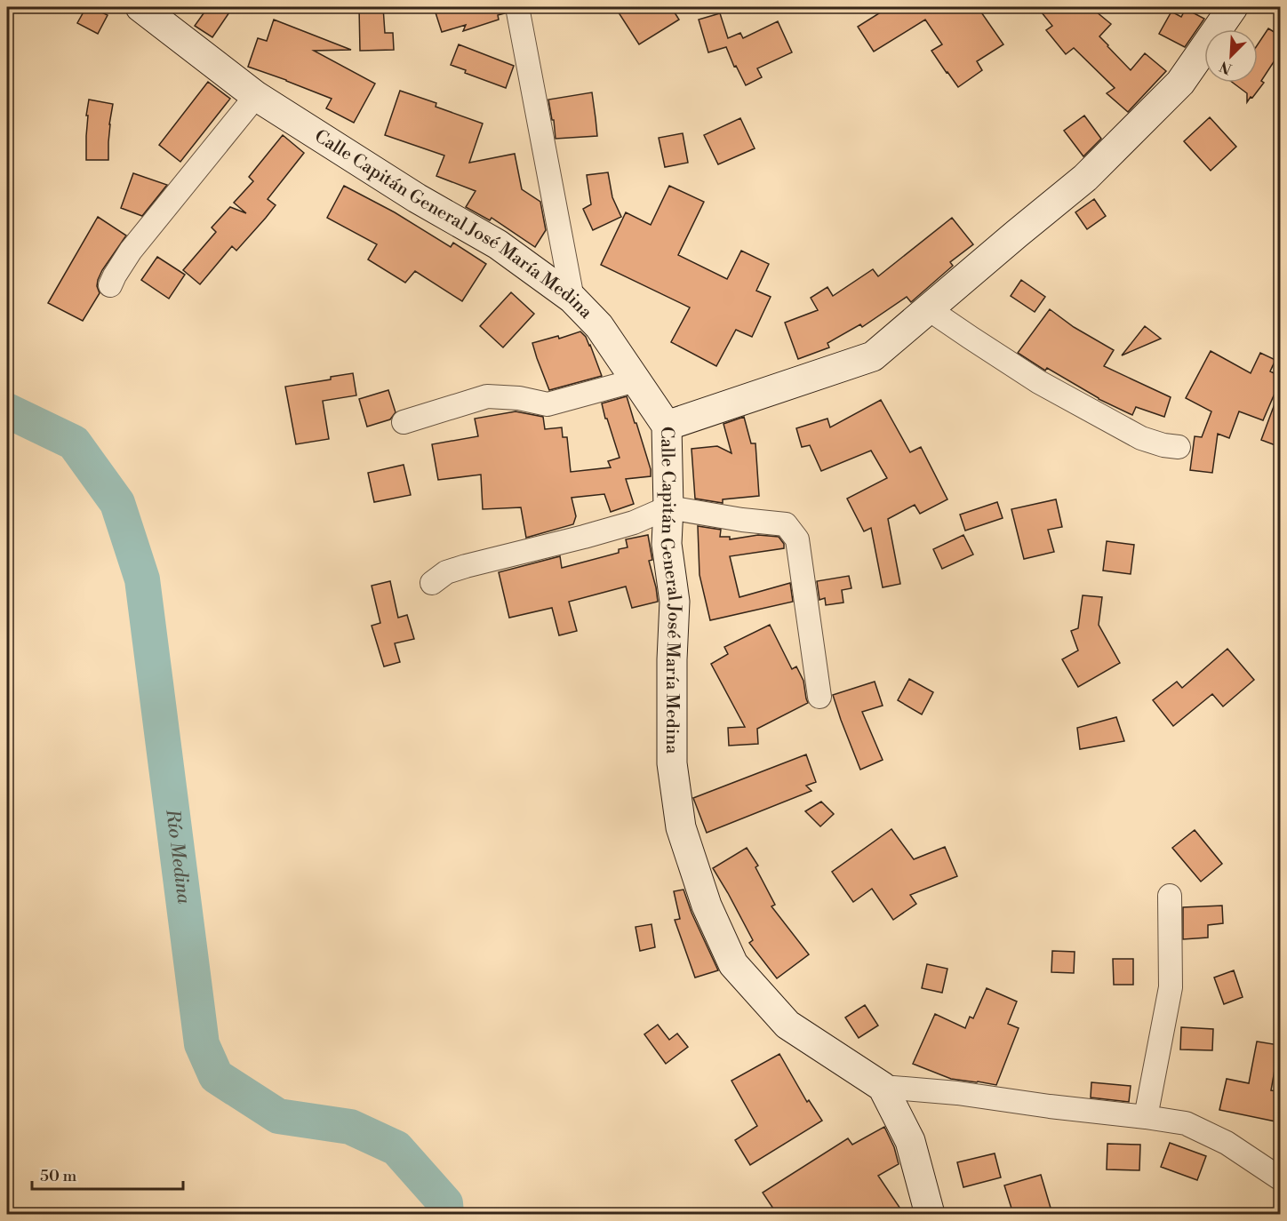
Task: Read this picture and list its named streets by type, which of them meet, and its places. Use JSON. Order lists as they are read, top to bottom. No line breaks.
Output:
{"streets":{"street":["Calle Capitán General José María Medina"]},"water":["Río Medina"],"scale_bar":"50 m","north":"bottom left"}
